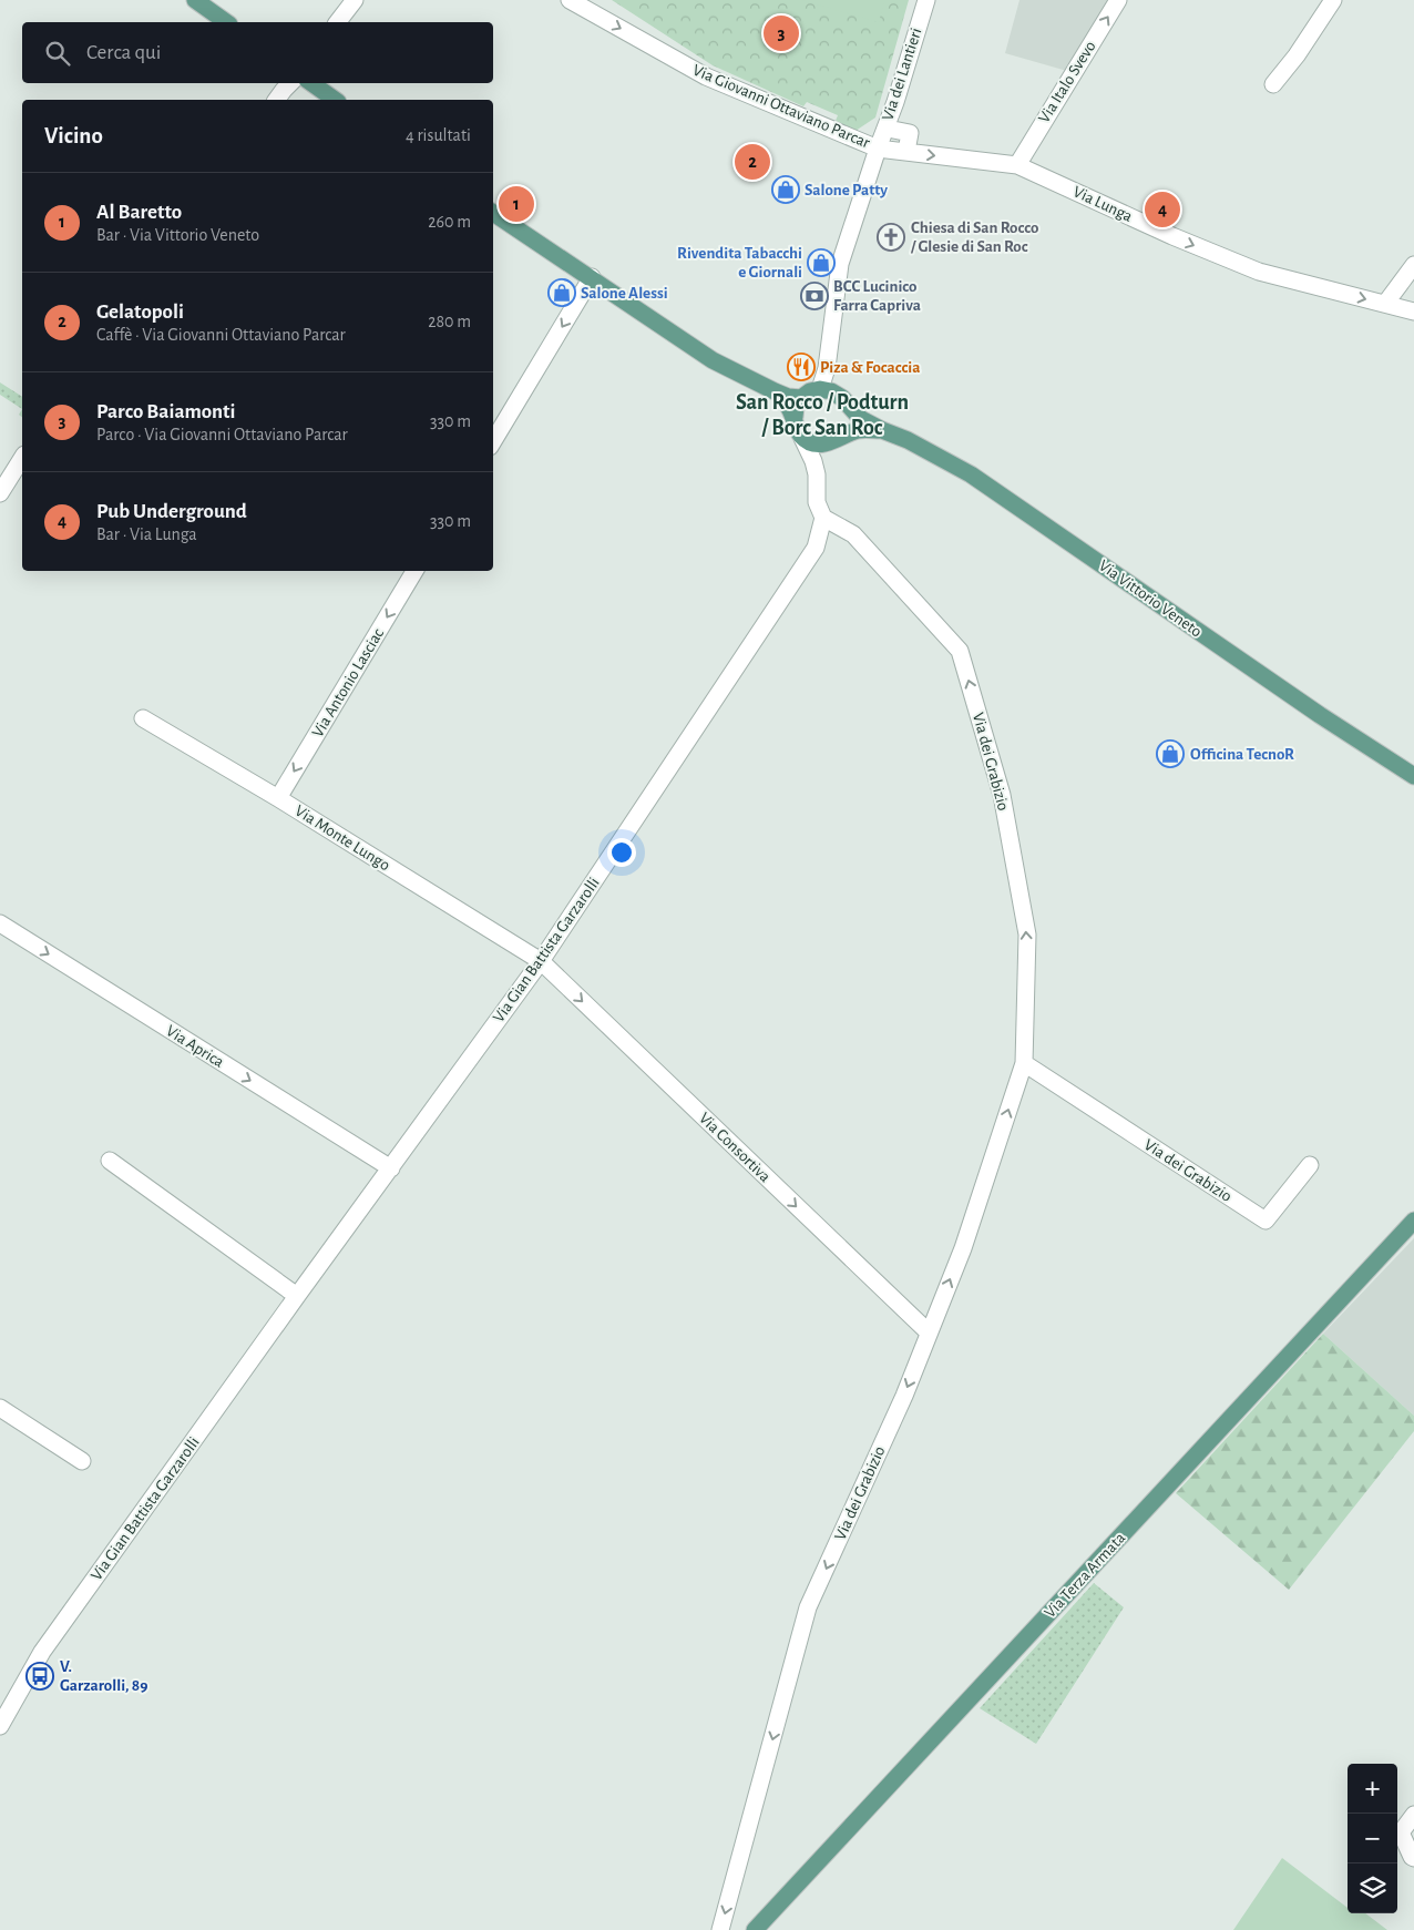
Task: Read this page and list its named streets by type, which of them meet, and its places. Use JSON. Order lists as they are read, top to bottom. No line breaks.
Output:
{"streets":{"main road":["Via Vittorio Veneto","Via Terza Armata"],"street":["Via dei Lantieri","Via Italo Svevo","Via Giovanni Ottaviano Parcar","Via Lunga","Via Antonio Lasciac","Via dei Grabizio","Via Monte Lungo","Via Gian Battista Garzarolli","Via Aprica","Via Consortiva"]},"crossings":[["Via dei Lantieri","Via Giovanni Ottaviano Parcar"],["Via dei Lantieri","Via Lunga"],["Via dei Lantieri","Via Vittorio Veneto"],["Via Italo Svevo","Via Lunga"],["Via Giovanni Ottaviano Parcar","Via Lunga"],["Via Antonio Lasciac","Via Monte Lungo"],["Via dei Grabizio","Via Gian Battista Garzarolli"],["Via dei Grabizio","Via Consortiva"],["Via Monte Lungo","Via Gian Battista Garzarolli"],["Via Monte Lungo","Via Consortiva"],["Via Gian Battista Garzarolli","Via Aprica"],["Via Gian Battista Garzarolli","Via Consortiva"]],"one_way":["Via Italo Svevo","Via Giovanni Ottaviano Parcar","Via Lunga","Via Antonio Lasciac","Via Aprica","Via Consortiva"],"districts":["San Rocco / Podturn / Borc San Roc"],"places":{"shop":["Salone Patty","Rivendita Tabacchi e Giornali","Salone Alessi","Officina TecnoR"],"church":["Chiesa di San Rocco / Glesie di San Roc"],"bank":["BCC Lucinico Farra Capriva"],"restaurant":["Piza & Focaccia"],"bus stop":["V. Garzarolli, 89"]},"page":{"pins":["3","2","1","4"],"search":"Cerca qui","heading":["Vicino","4 risultati"],"list":[{"mark":"1","name":"Al Baretto","note":"Bar · Via Vittorio Veneto","value":"260 m"},{"mark":"2","name":"Gelatopoli","note":"Caffè · Via Giovanni Ottaviano Parcar","value":"280 m"},{"mark":"3","name":"Parco Baiamonti","note":"Parco · Via Giovanni Ottaviano Parcar","value":"330 m"},{"mark":"4","name":"Pub Underground","note":"Bar · Via Lunga","value":"330 m"}],"map_buttons":["+","−"]}}
